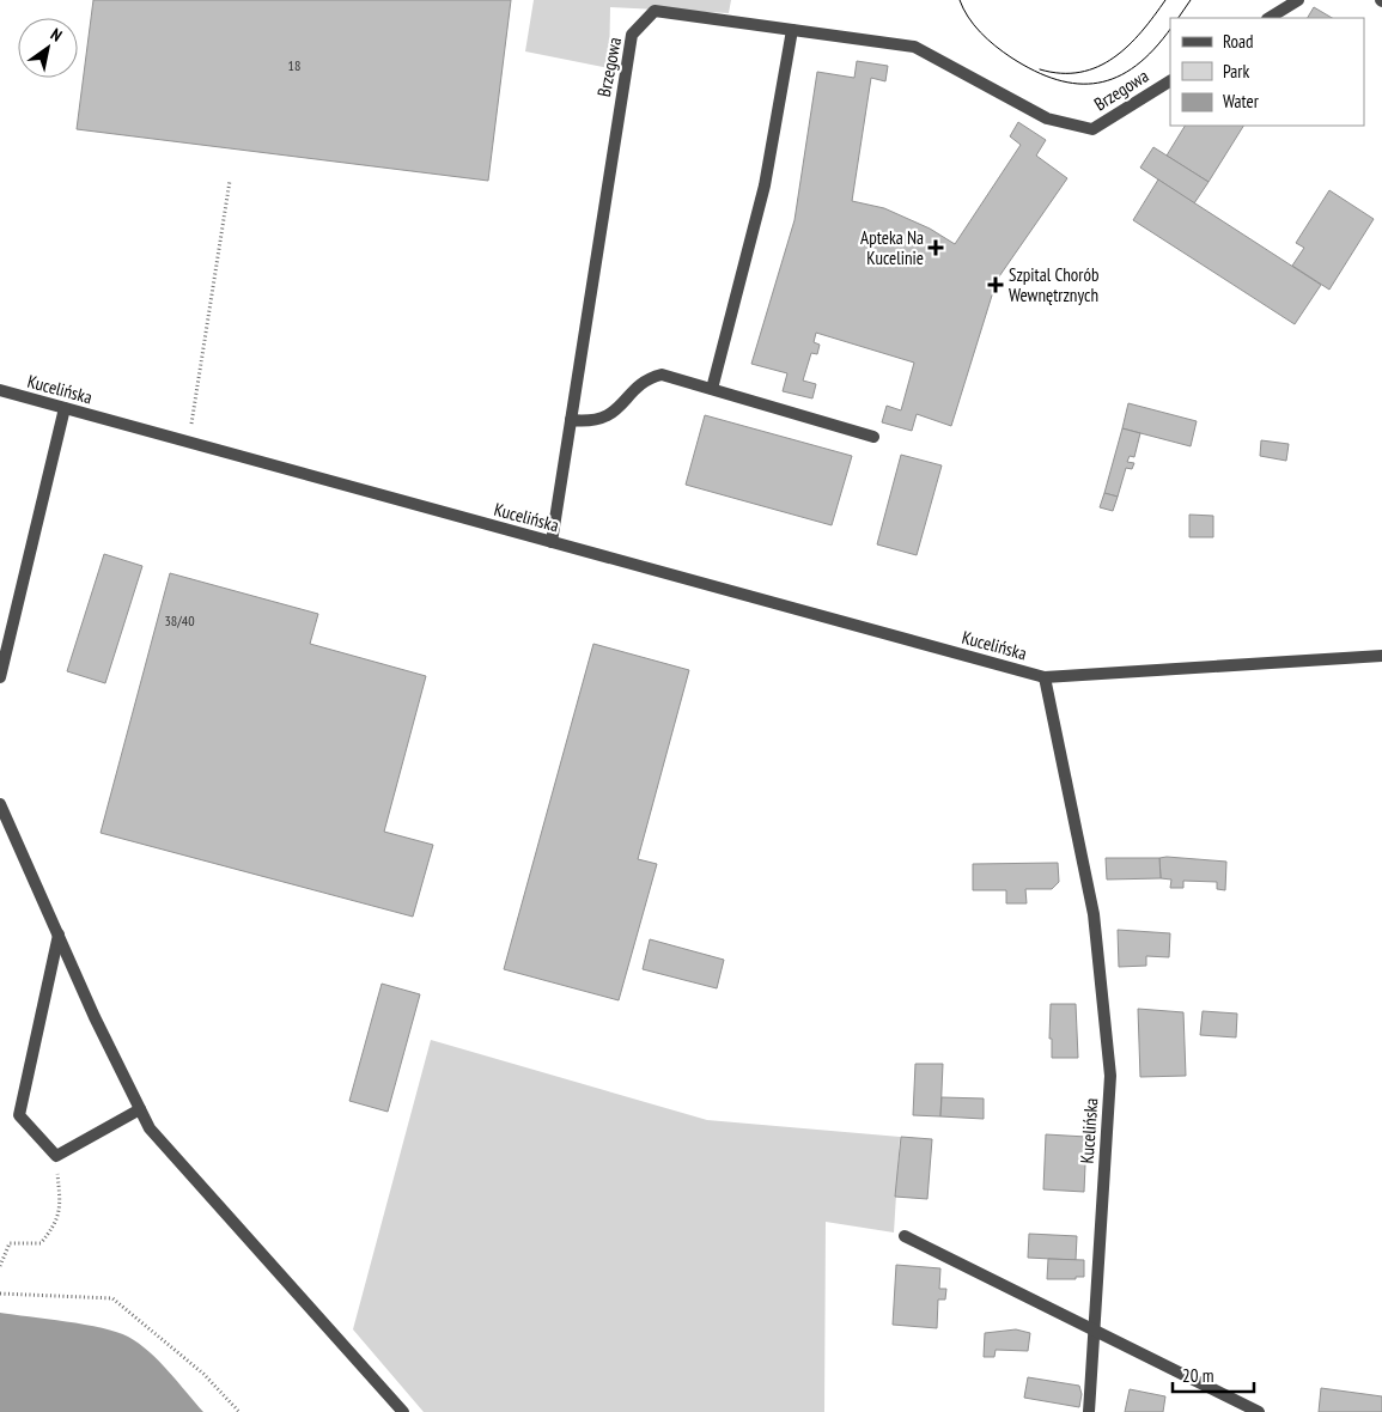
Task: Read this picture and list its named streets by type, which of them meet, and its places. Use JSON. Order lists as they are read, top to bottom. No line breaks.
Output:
{"streets":{"street":["Brzegowa","Kucelińska"]},"crossings":[["Brzegowa","Kucelińska"]],"places":{"health":["Apteka Na Kucelinie","Szpital Chorób Wewnętrznych"]},"house_numbers":["18","38/40"],"legend":["Road","Park","Water"],"scale_bar":"20 m","north":"top right"}
